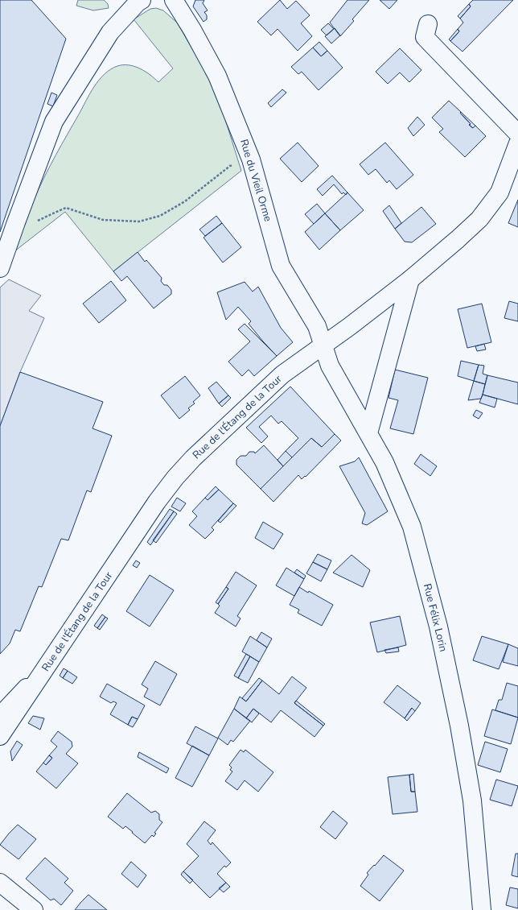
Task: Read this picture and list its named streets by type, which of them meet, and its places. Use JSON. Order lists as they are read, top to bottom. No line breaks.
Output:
{"streets":{"street":["Rue du Vieil Orme","Rue de l'Étang de la Tour","Rue Félix Lorin"]},"crossings":[["Rue du Vieil Orme","Rue de l'Étang de la Tour"],["Rue du Vieil Orme","Rue Félix Lorin"],["Rue de l'Étang de la Tour","Rue Félix Lorin"]]}
